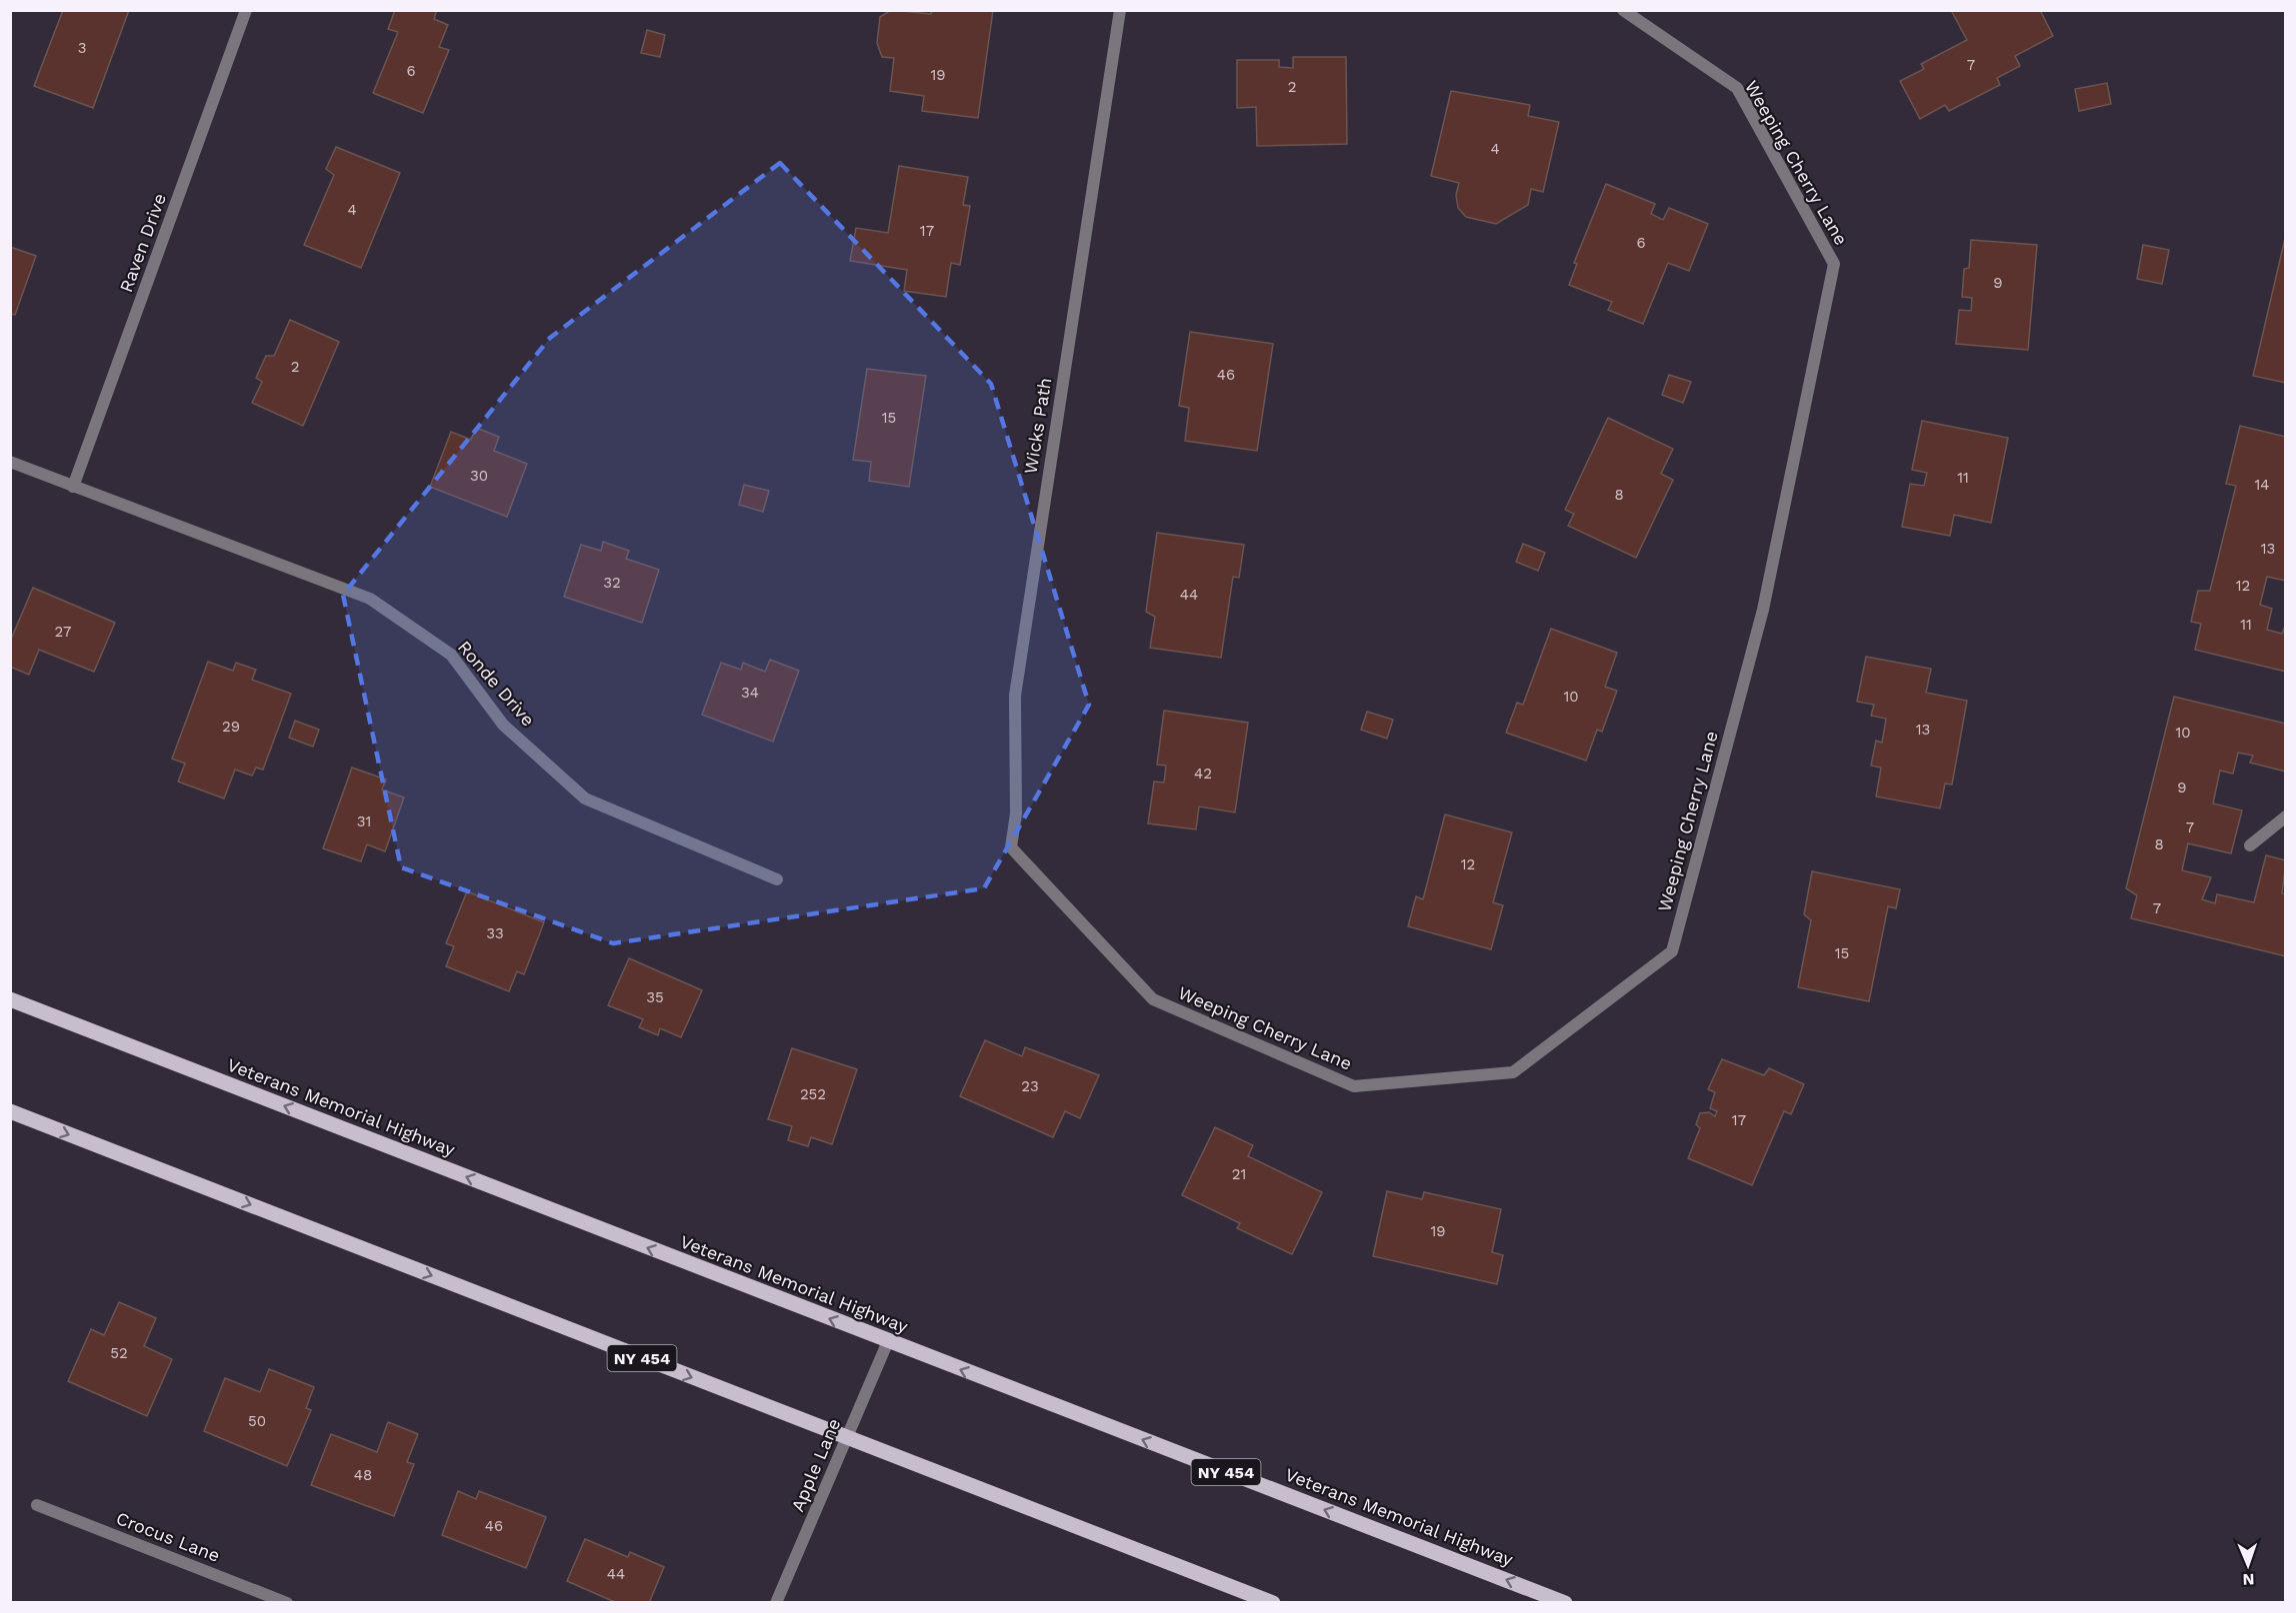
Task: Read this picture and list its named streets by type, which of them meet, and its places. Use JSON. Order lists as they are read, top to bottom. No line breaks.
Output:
{"streets":{"main road":["Veterans Memorial Highway","NY 454"],"street":["Weeping Cherry Lane","Raven Drive","Wicks Path","Ronde Drive","Apple Lane","Crocus Lane"]},"crossings":[["Weeping Cherry Lane","Wicks Path"],["Raven Drive","Ronde Drive"],["Veterans Memorial Highway","Apple Lane"],["NY 454","Apple Lane"]],"house_numbers":["3","7","6","19","2","4","4","17","6","9","2","46","15","30","11","14","8","13","32","12","44","11","27","34","10","29","13","10","42","9","31","7","8","12","7","33","15","35","23","252","17","21","19","52","50","48","46","44"],"north":"bottom"}
